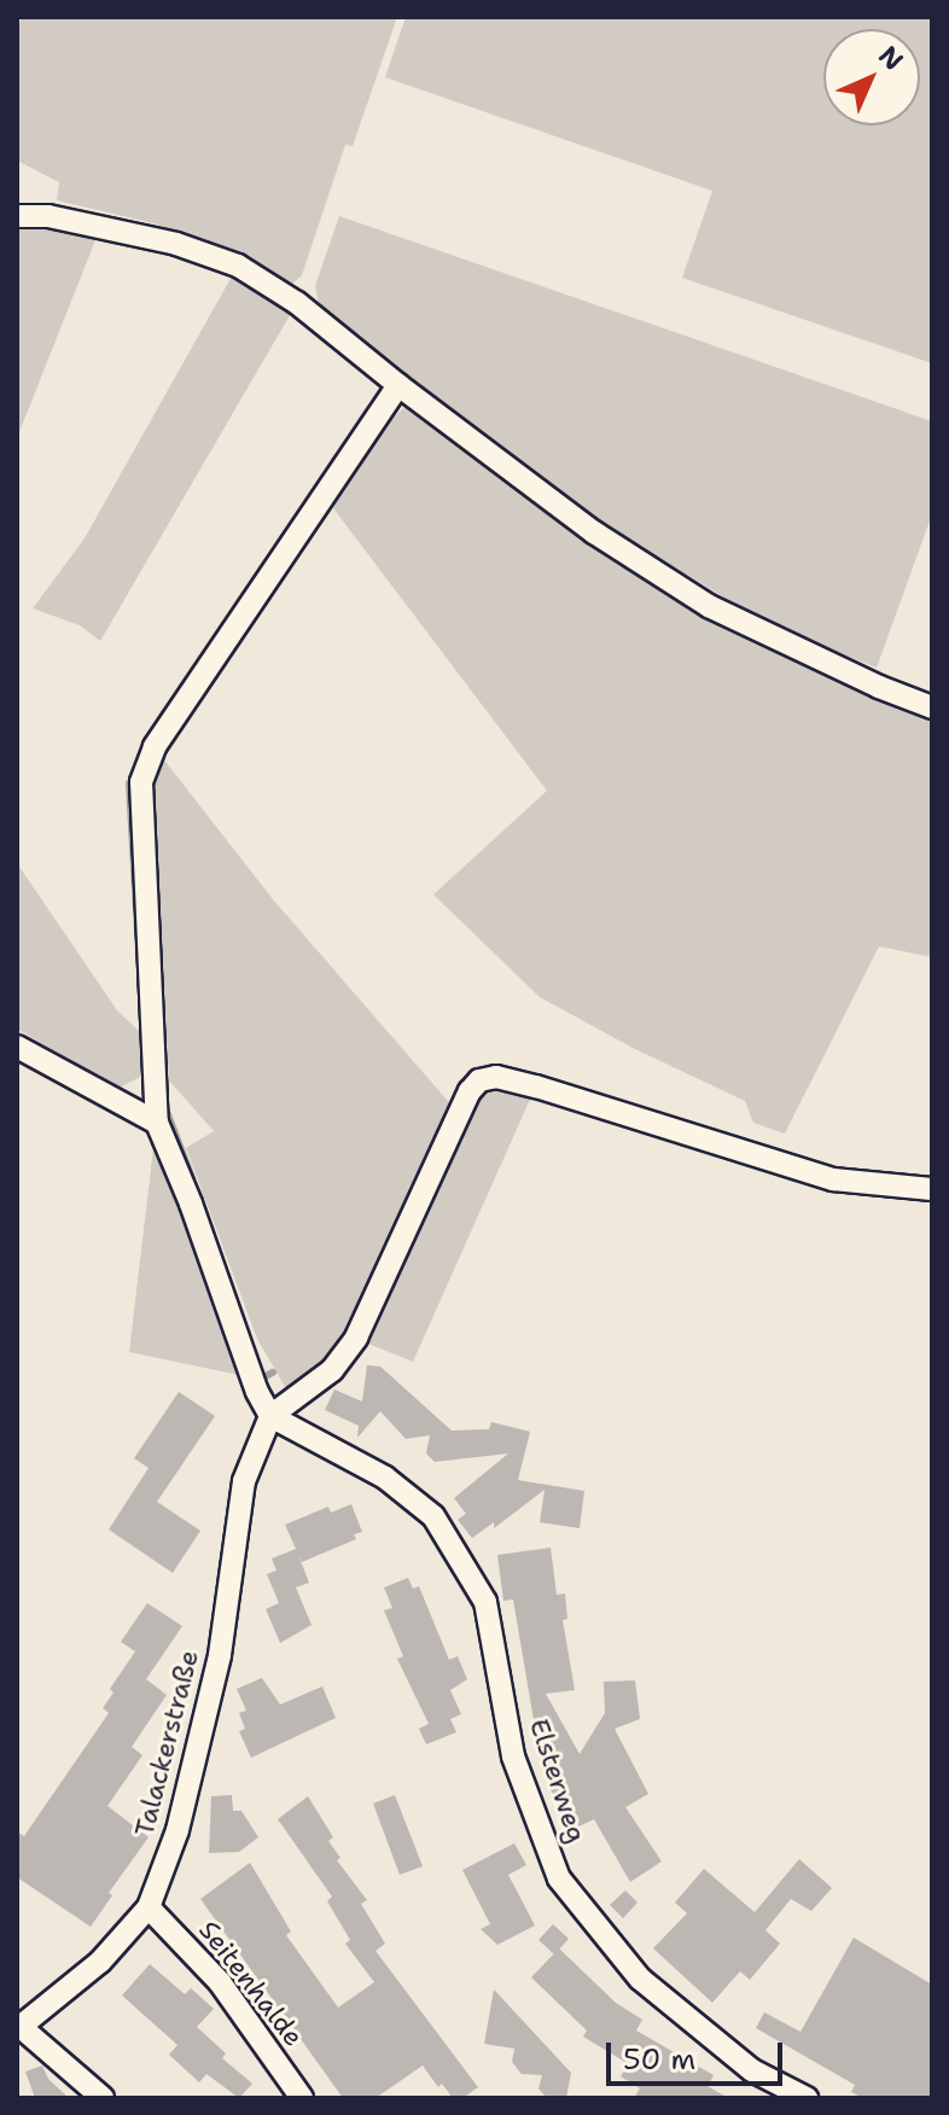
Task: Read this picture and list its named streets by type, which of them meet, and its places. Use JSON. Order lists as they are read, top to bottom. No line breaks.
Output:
{"streets":{"street":["Talackerstraße","Elsterweg","Seitenhalde"]},"crossings":[["Talackerstraße","Elsterweg"],["Talackerstraße","Seitenhalde"]],"scale_bar":"50 m","north":"top right"}
